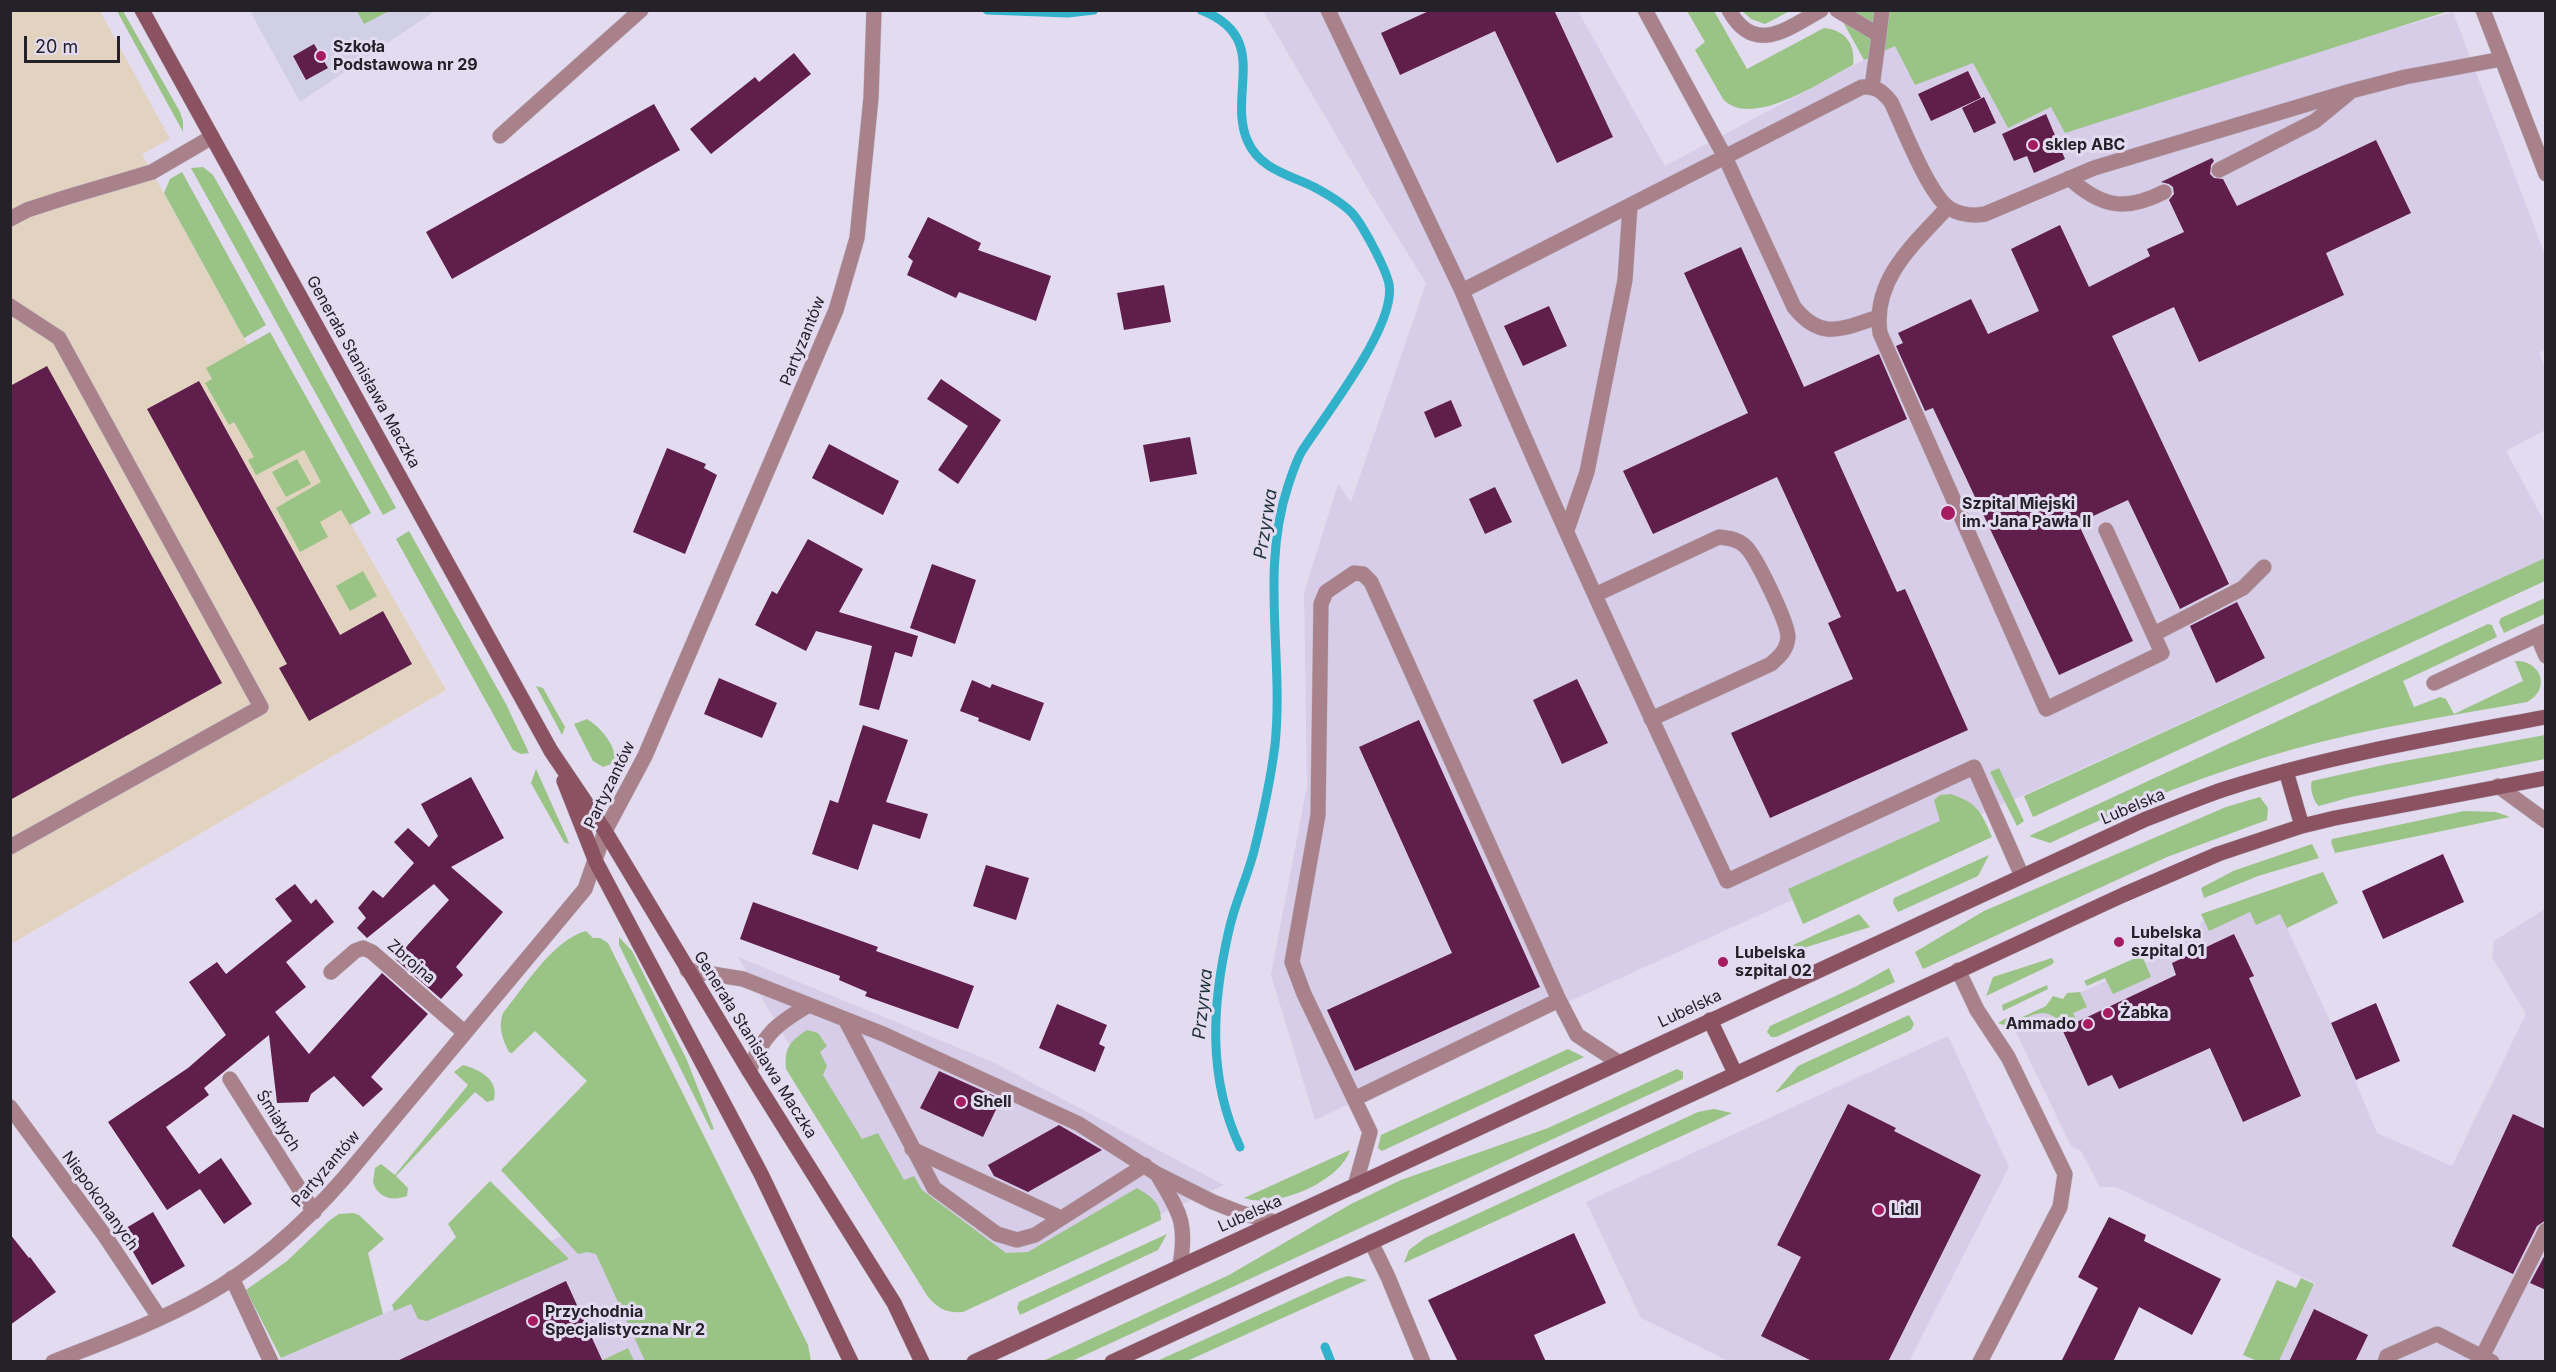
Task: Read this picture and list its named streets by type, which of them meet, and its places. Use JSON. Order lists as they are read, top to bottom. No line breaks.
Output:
{"streets":{"main road":["Generała Stanisława Maczka","Lubelska"],"street":["Partyzantów","Zbrojna","Śmiałych","Niepokonanych"]},"crossings":[["Partyzantów","Generała Stanisława Maczka"],["Partyzantów","Zbrojna"],["Partyzantów","Śmiałych"],["Partyzantów","Niepokonanych"]],"water":["Przyrwa"],"places":["Szkoła Podstawowa nr 29","sklep ABC","Szpital Miejski im. Jana Pawła II","Lubelska szpital 01","Lubelska szpital 02","Żabka","Ammado","Shell","Lidl","Przychodnia Specjalistyczna Nr 2"],"scale_bar":"20 m"}
